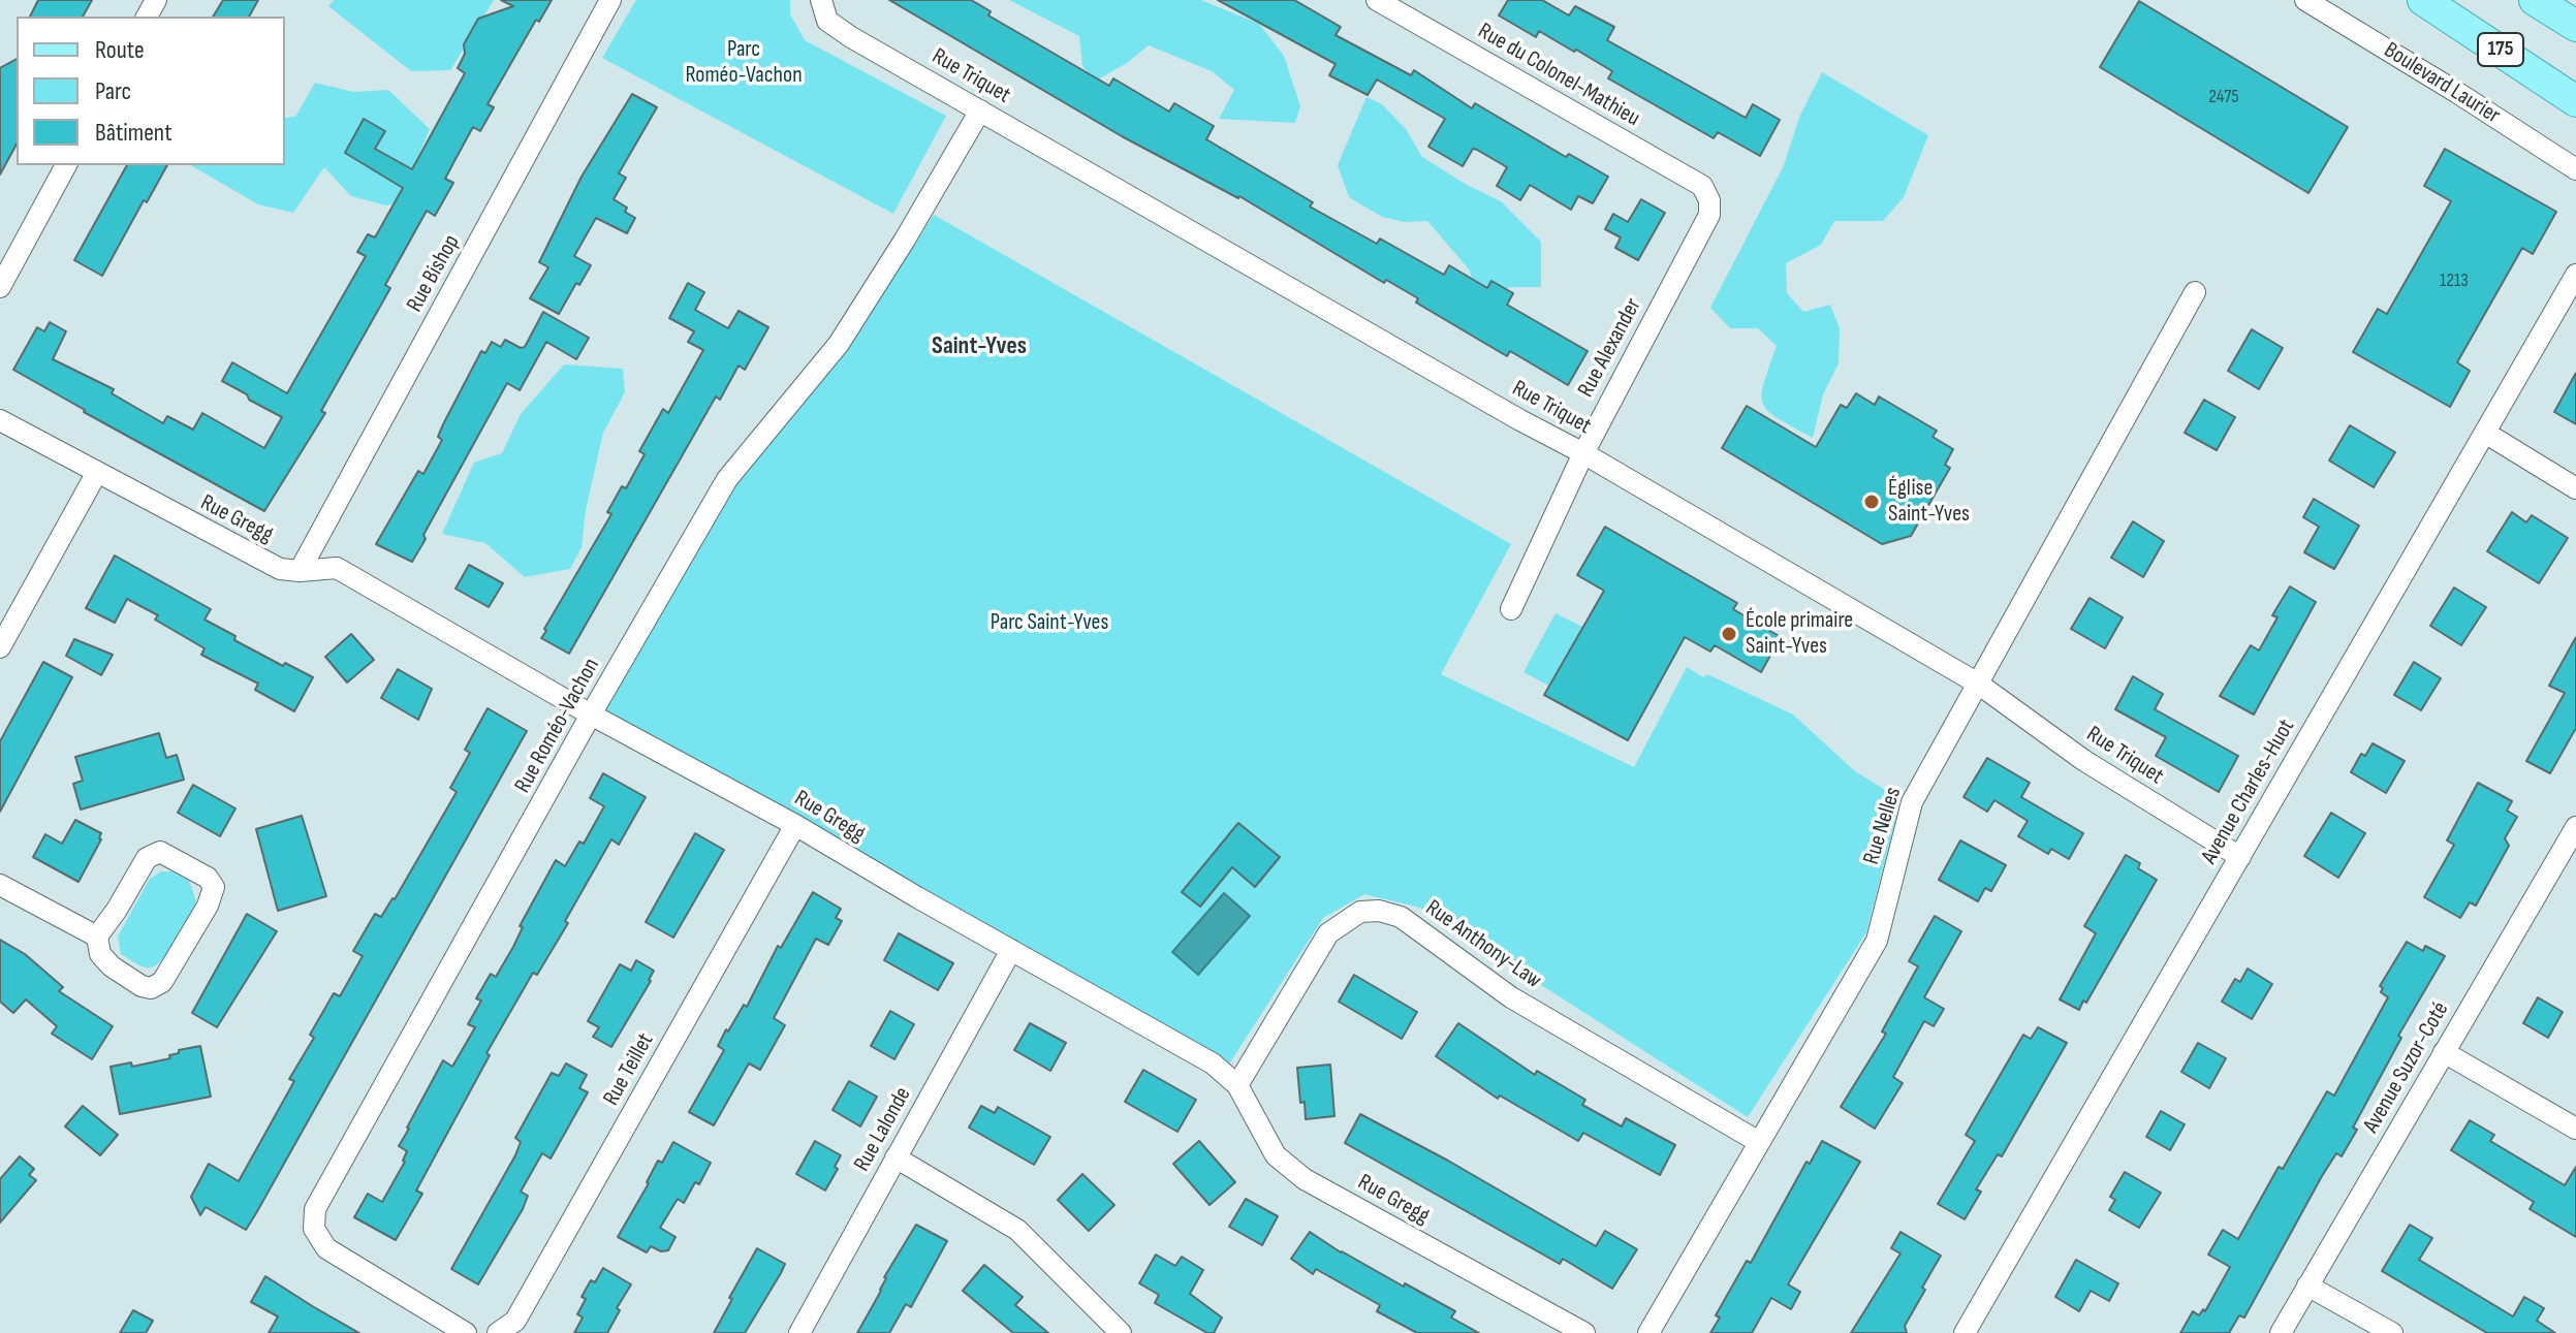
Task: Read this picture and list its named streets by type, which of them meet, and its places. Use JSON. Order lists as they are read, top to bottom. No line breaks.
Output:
{"streets":{"main road":["175"],"street":["Rue du Colonel-Mathieu","Rue Triquet","Boulevard Laurier","Rue Bishop","Rue Alexander","Rue Gregg","Rue Roméo-Vachon","Avenue Charles-Huot","Rue Nelles","Rue Anthony-Law","Avenue Suzor-Coté","Rue Teillet","Rue Lalonde"]},"crossings":[["Rue du Colonel-Mathieu","Rue Alexander"],["Rue Triquet","Rue Alexander"],["Rue Triquet","Rue Roméo-Vachon"],["Rue Triquet","Avenue Charles-Huot"],["Rue Triquet","Rue Nelles"],["Rue Bishop","Rue Gregg"],["Rue Gregg","Rue Roméo-Vachon"],["Rue Gregg","Rue Anthony-Law"],["Rue Gregg","Rue Teillet"],["Rue Gregg","Rue Lalonde"],["Rue Nelles","Rue Anthony-Law"]],"districts":["Saint-Yves"],"parks":["Parc Roméo-Vachon","Parc Saint-Yves"],"places":["Église Saint-Yves","École primaire Saint-Yves"],"house_numbers":["2475","1213"],"legend":["Route","Parc","Bâtiment"]}
